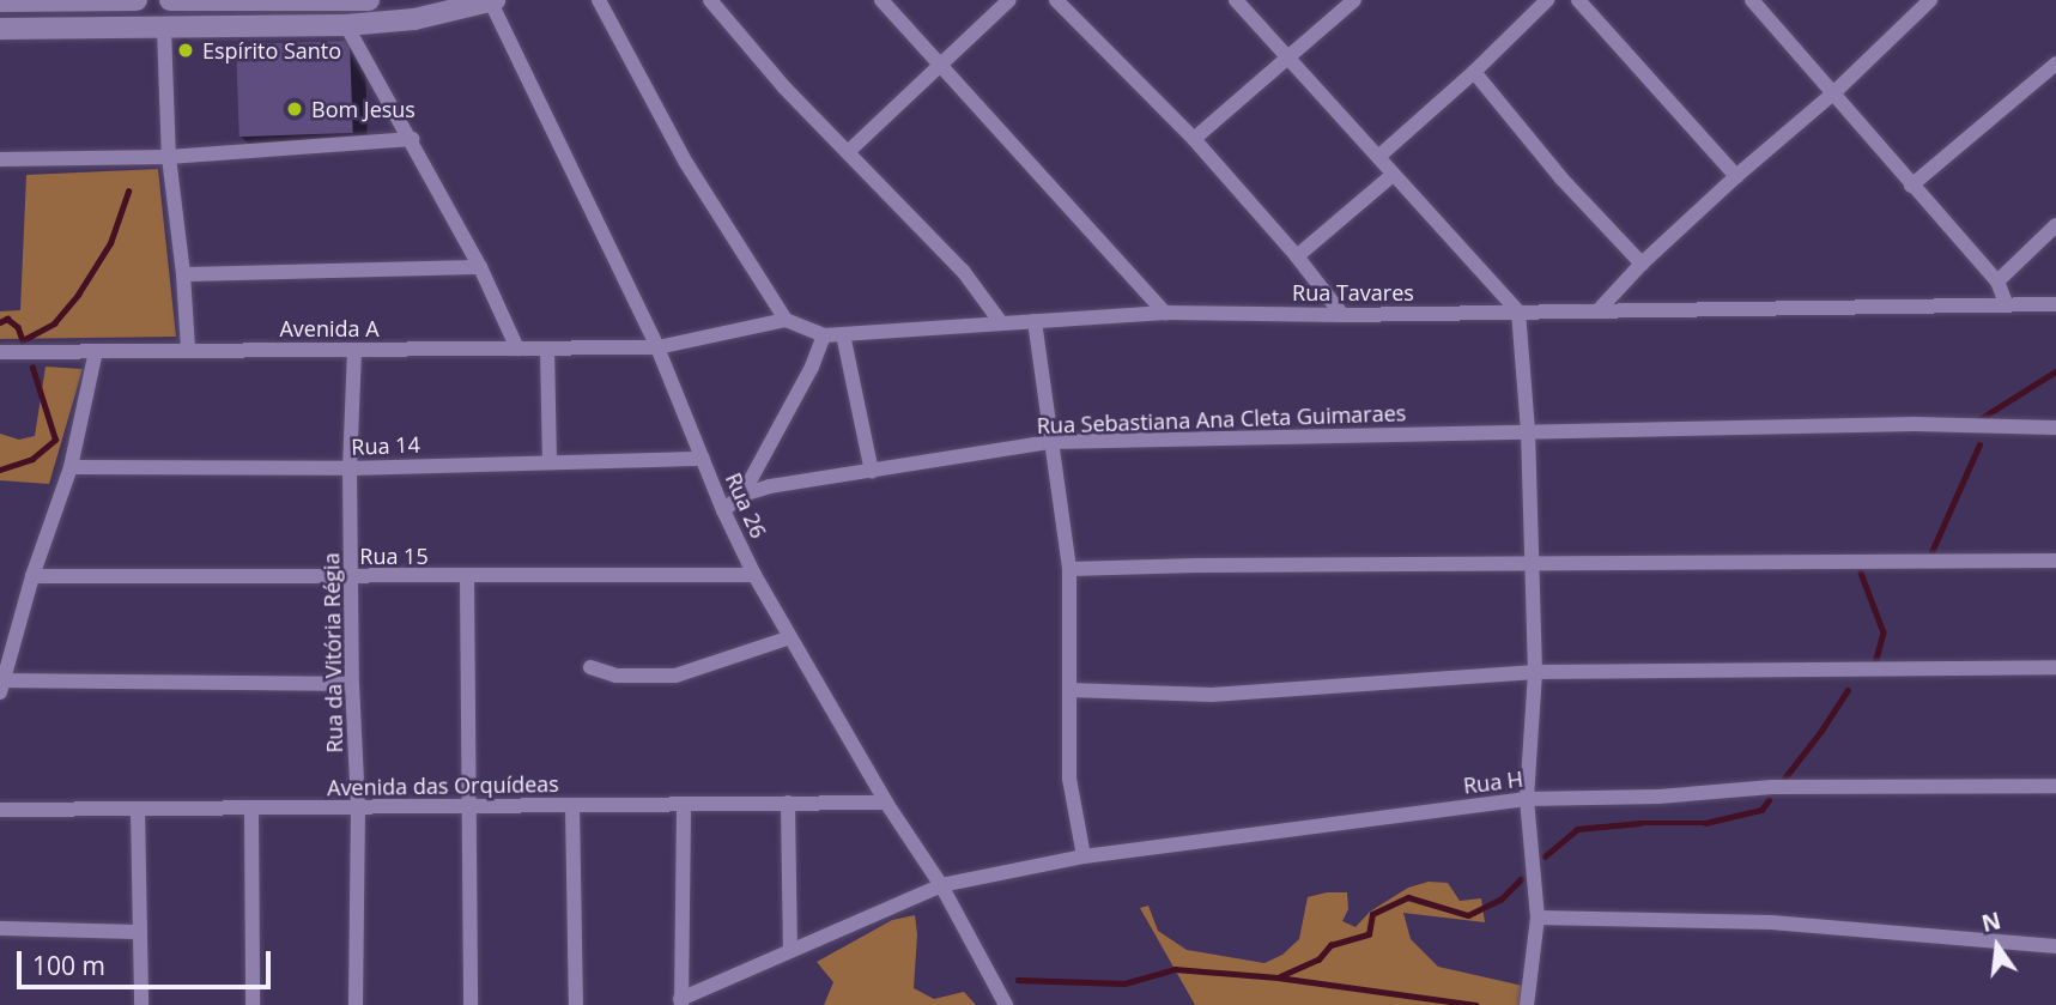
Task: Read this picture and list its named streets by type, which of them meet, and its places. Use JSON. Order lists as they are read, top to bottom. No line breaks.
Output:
{"streets":{"street":["Rua Tavares","Avenida A","Rua Sebastiana Ana Cleta Guimaraes","Rua 14","Rua 26","Rua 15","Rua da Vitória Régia","Rua H","Avenida das Orquídeas"]},"crossings":[["Avenida A","Rua 26"],["Avenida A","Rua da Vitória Régia"],["Rua Sebastiana Ana Cleta Guimaraes","Rua 26"],["Rua 14","Rua 26"],["Rua 14","Rua da Vitória Régia"],["Rua 26","Rua 15"],["Rua 26","Rua H"],["Rua 26","Avenida das Orquídeas"],["Rua 15","Rua da Vitória Régia"],["Rua da Vitória Régia","Avenida das Orquídeas"]],"places":["Espírito Santo","Bom Jesus"],"scale_bar":"100 m","north":"top"}
